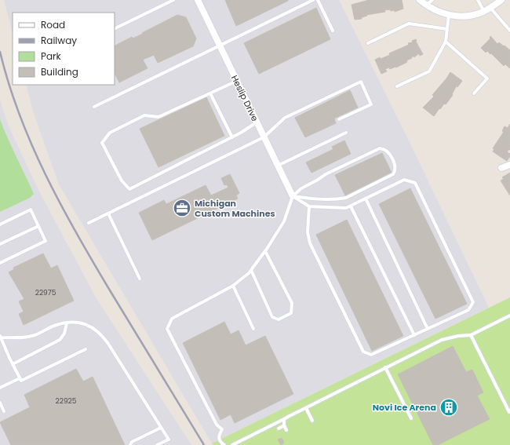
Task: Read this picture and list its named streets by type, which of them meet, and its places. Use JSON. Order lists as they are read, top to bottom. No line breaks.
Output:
{"streets":{"street":["Heslip Drive"]},"places":{"office":["Michigan Custom Machines"],"building":["Novi Ice Arena"]},"house_numbers":["22975","22925"],"legend":["Road","Railway","Park","Building"]}
